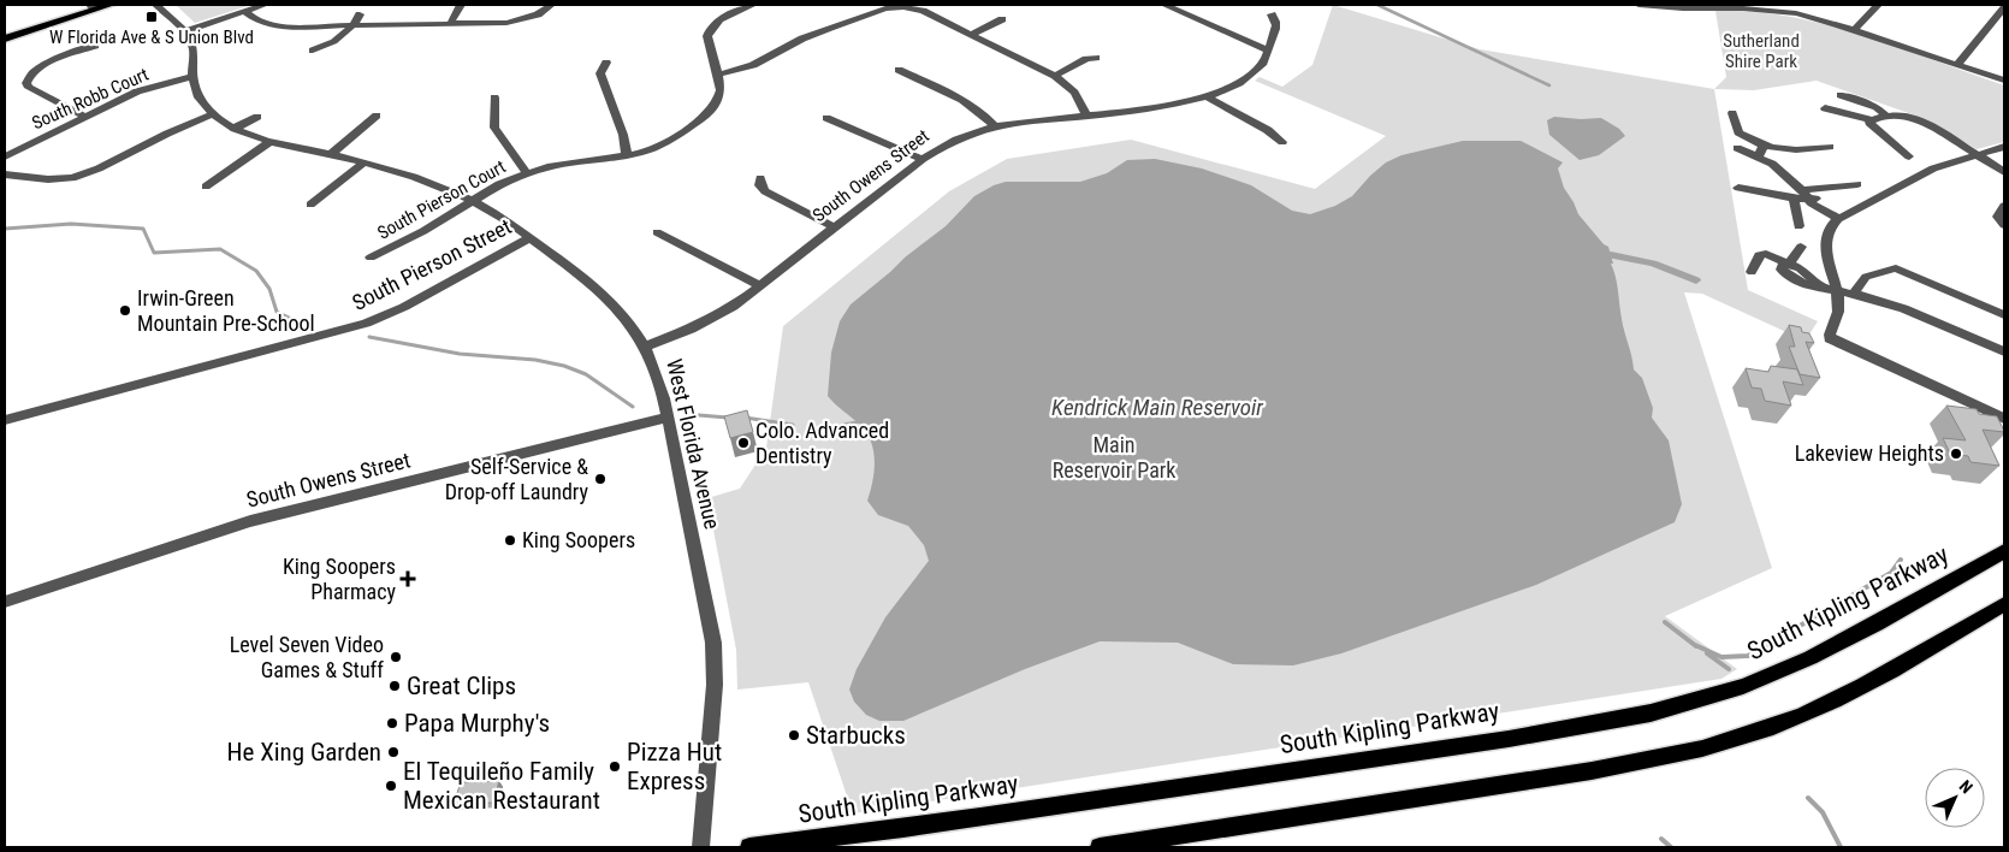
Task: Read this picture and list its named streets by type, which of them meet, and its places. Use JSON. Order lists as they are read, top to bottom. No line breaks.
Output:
{"streets":{"main road":["South Kipling Parkway"],"street":["South Robb Court","South Owens Street","South Pierson Court","South Pierson Street","West Florida Avenue"]},"crossings":[["South Robb Court","West Florida Avenue"],["South Owens Street","West Florida Avenue"],["South Pierson Court","West Florida Avenue"],["South Pierson Street","West Florida Avenue"]],"water":["Kendrick Main Reservoir"],"parks":["Sutherland Shire Park","Main Reservoir Park"],"places":{"transit":["W Florida Ave & S Union Blvd"],"other":["Irwin-Green Mountain Pre-School","Colo. Advanced Dentistry","Lakeview Heights","Self-Service & Drop-off Laundry","King Soopers","Level Seven Video Games & Stuff","Great Clips","Papa Murphy's","Starbucks","He Xing Garden","Pizza Hut Express","El Tequileño Family Mexican Restaurant"],"health":["King Soopers Pharmacy"]},"north":"top right"}
